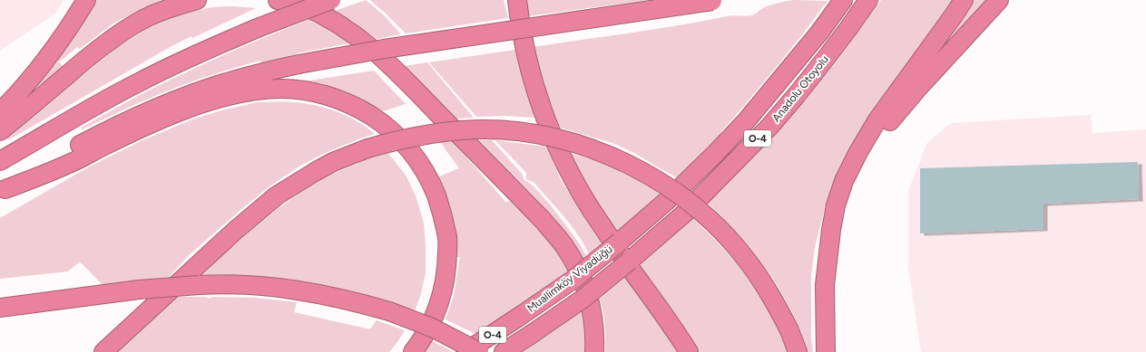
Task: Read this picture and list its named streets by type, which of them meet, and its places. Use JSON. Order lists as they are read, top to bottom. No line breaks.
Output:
{"streets":{"highway":["Anadolu Otoyolu","O-4","Muallimköy Viyadüğü"]},"crossings":[["Anadolu Otoyolu","Muallimköy Viyadüğü"]]}
